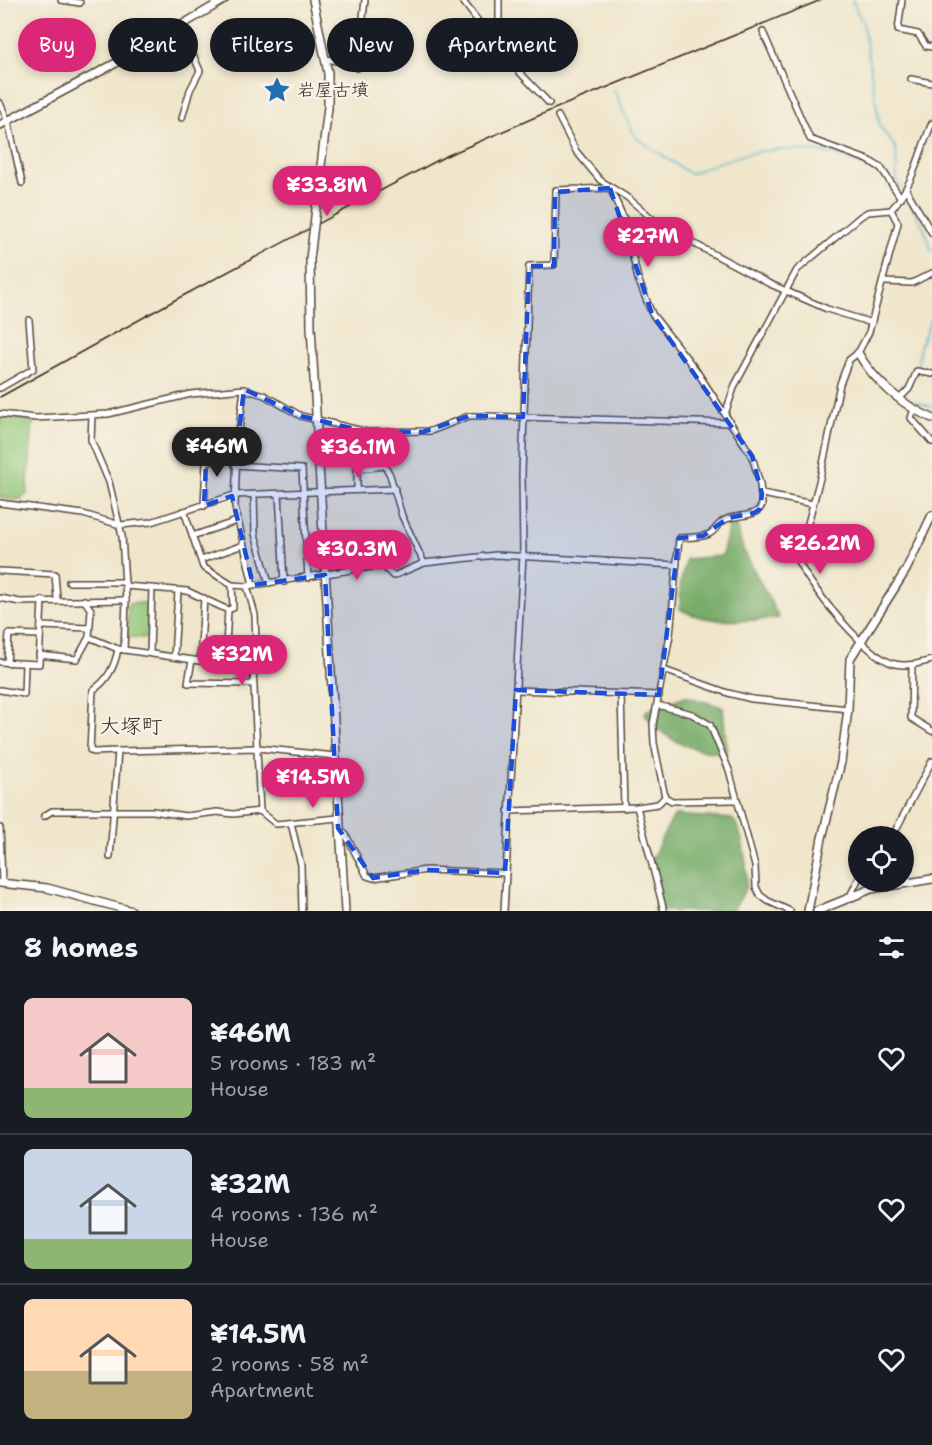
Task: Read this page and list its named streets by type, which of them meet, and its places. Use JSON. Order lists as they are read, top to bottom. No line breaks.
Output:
{"districts":["大塚町"],"places":{"place":["岩屋古墳"]},"page":{"chip":["Buy","Rent","Filters","New","Apartment"],"price":["¥33.8M","¥27M","¥46M","¥36.1M","¥26.2M","¥30.3M","¥32M","¥14.5M"],"heading":"8 homes","list":[{"name":"¥46M","note":"5 rooms · 183 m² · House"},{"name":"¥32M","note":"4 rooms · 136 m² · House"},{"name":"¥14.5M","note":"2 rooms · 58 m² · Apartment"}]}}
